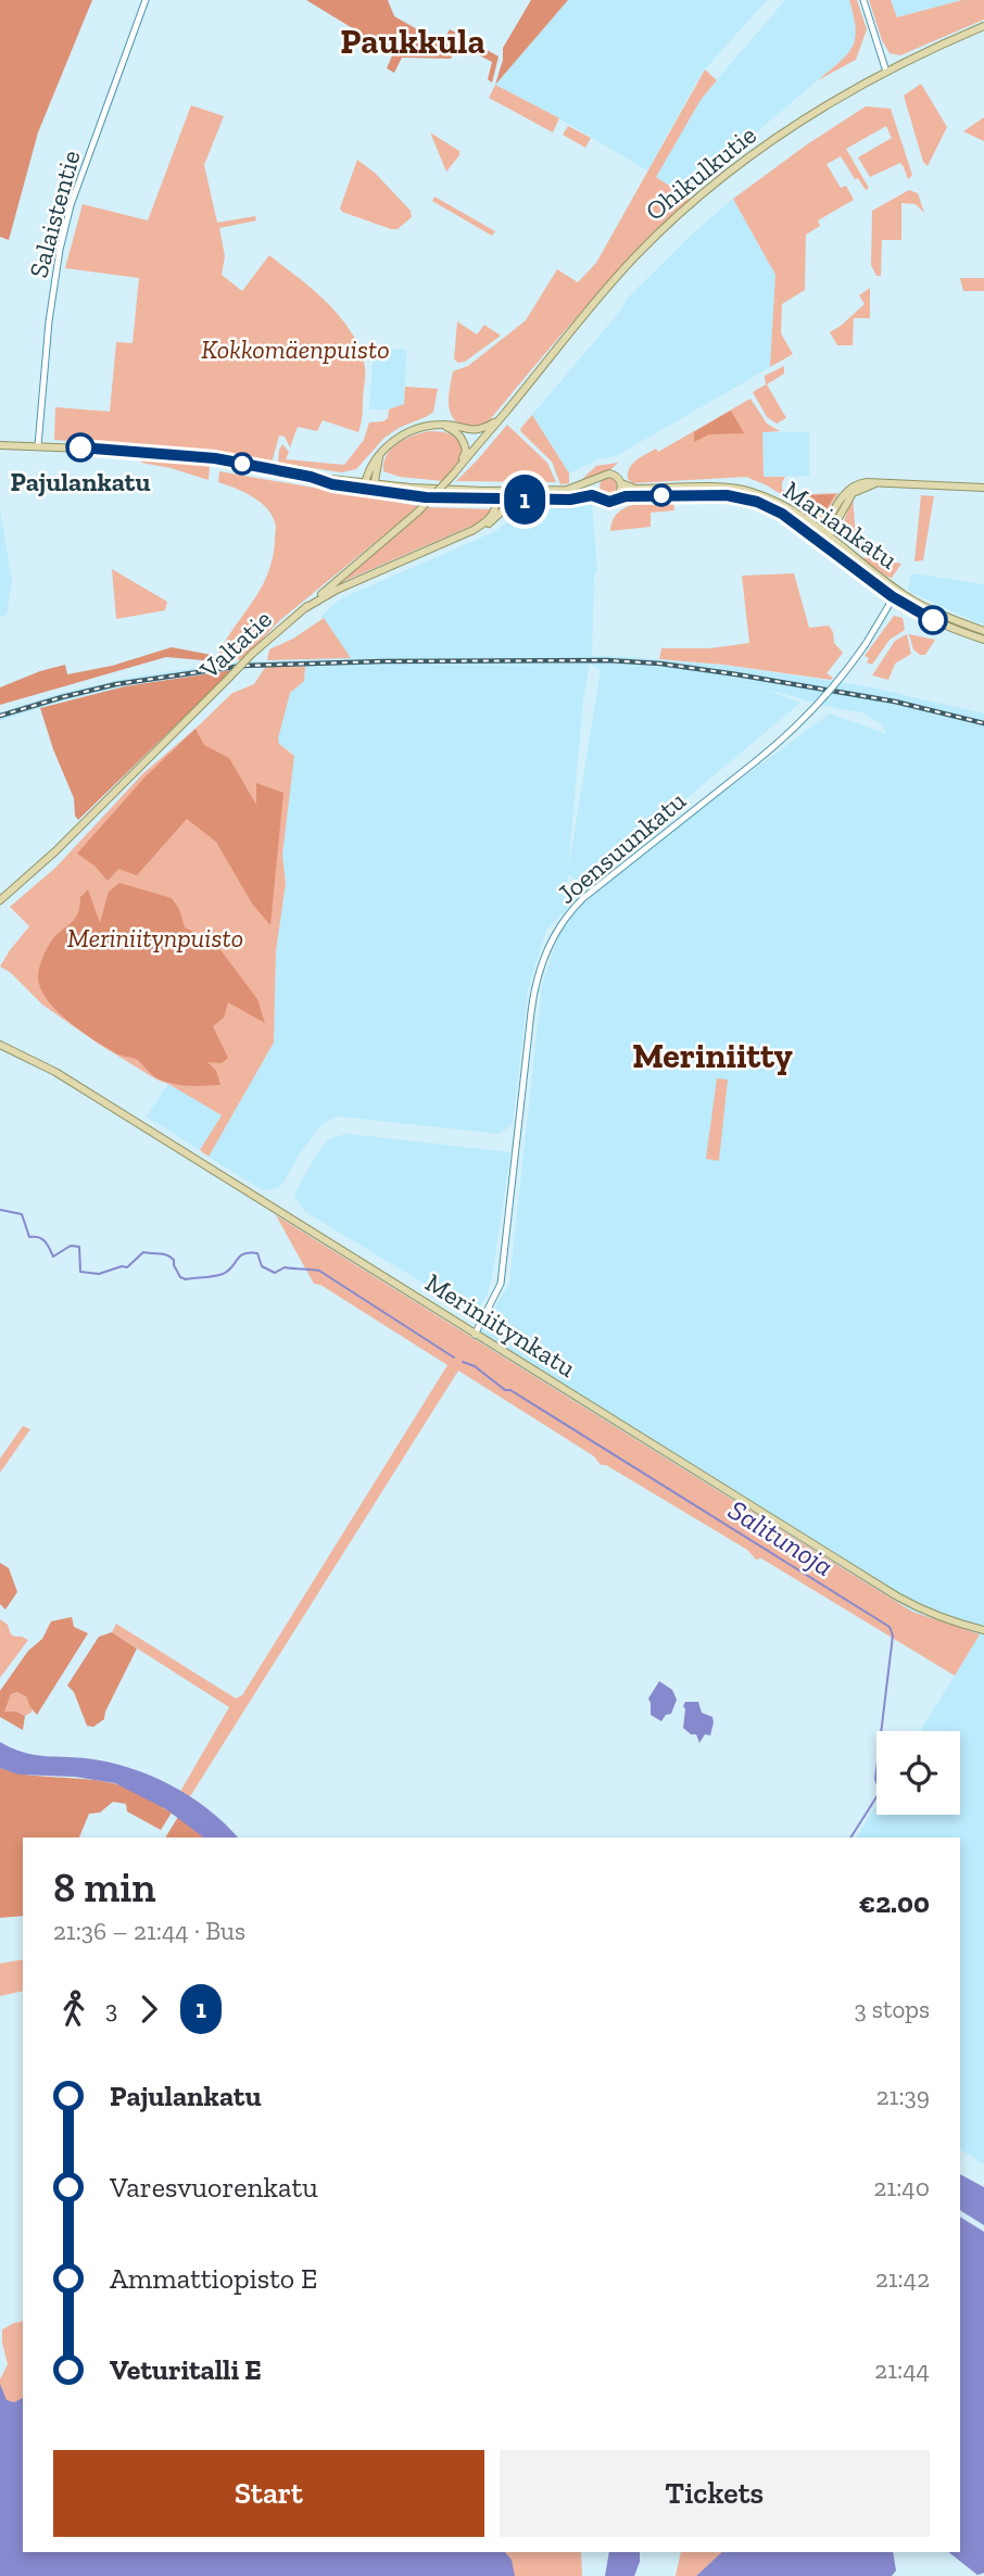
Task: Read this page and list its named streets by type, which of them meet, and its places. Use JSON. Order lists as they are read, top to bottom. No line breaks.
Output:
{"streets":{"main road":["Ohikulkutie","Mariankatu","Valtatie","Meriniitynkatu"],"street":["Salaistentie","Joensuunkatu"]},"crossings":[["Ohikulkutie","Valtatie"],["Mariankatu","Joensuunkatu"],["Joensuunkatu","Meriniitynkatu"]],"districts":["Paukkula","Meriniitty"],"water":["Salitunoja"],"parks":["Kokkomäenpuisto","Meriniitynpuisto"],"places":["Pajulankatu"],"lines":["bus line 1"],"page":{"on_map":"1","heading":["8 min","21:36 – 21:44 · Bus","€2.00"],"legs":["3","1","3 stops"],"list":[{"name":"Pajulankatu","value":"21:39"},{"name":"Varesvuorenkatu","value":"21:40"},{"name":"Ammattiopisto E","value":"21:42"},{"name":"Veturitalli E","value":"21:44"}],"buttons":["Start","Tickets"]}}
